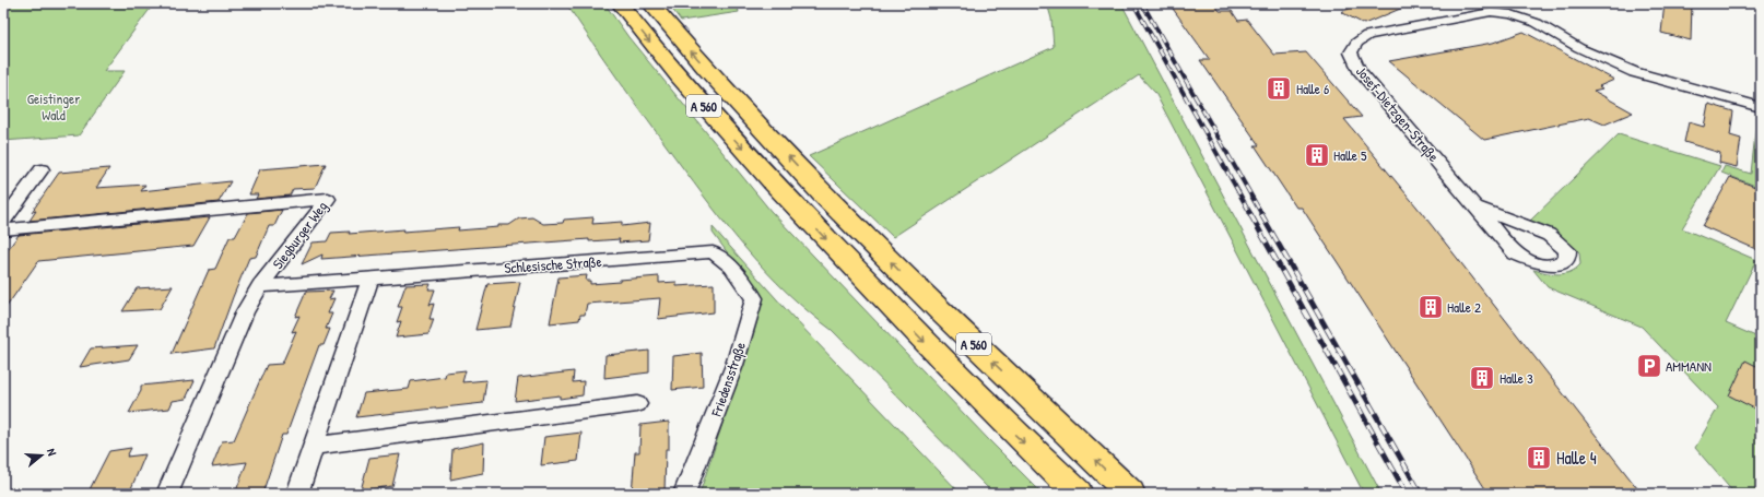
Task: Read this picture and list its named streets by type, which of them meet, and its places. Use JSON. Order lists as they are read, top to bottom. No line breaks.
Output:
{"streets":{"highway":["A 560"],"street":["Josef-Dietzgen-Straße","Siegburger Weg","Schlesische Straße","Friedensstraße"]},"crossings":[["Siegburger Weg","Schlesische Straße"],["Schlesische Straße","Friedensstraße"]],"parks":["Geistinger Wald"],"places":{"building":["Halle 6","Halle 5","Halle 2","Halle 3","Halle 4"],"parking":["AMMANN"]},"north":"right"}
